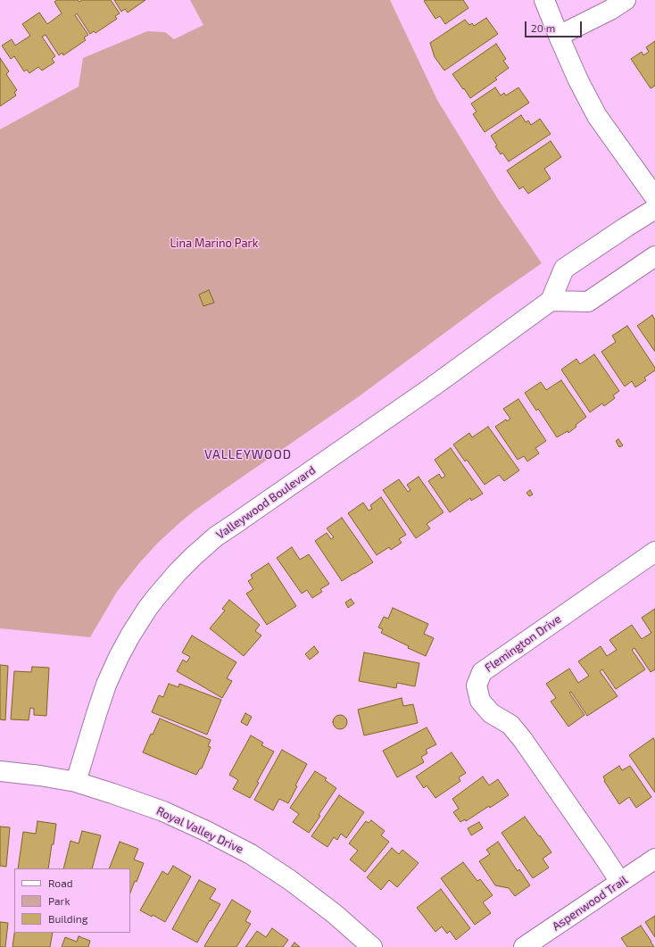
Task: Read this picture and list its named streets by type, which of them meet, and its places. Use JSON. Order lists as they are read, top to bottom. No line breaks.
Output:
{"streets":{"street":["Valleywood Boulevard","Flemington Drive","Royal Valley Drive","Aspenwood Trail"]},"crossings":[["Valleywood Boulevard","Royal Valley Drive"],["Flemington Drive","Aspenwood Trail"]],"districts":["VALLEYWOOD"],"parks":["Lina Marino Park"],"legend":["Road","Park","Building"],"scale_bar":"20 m"}
